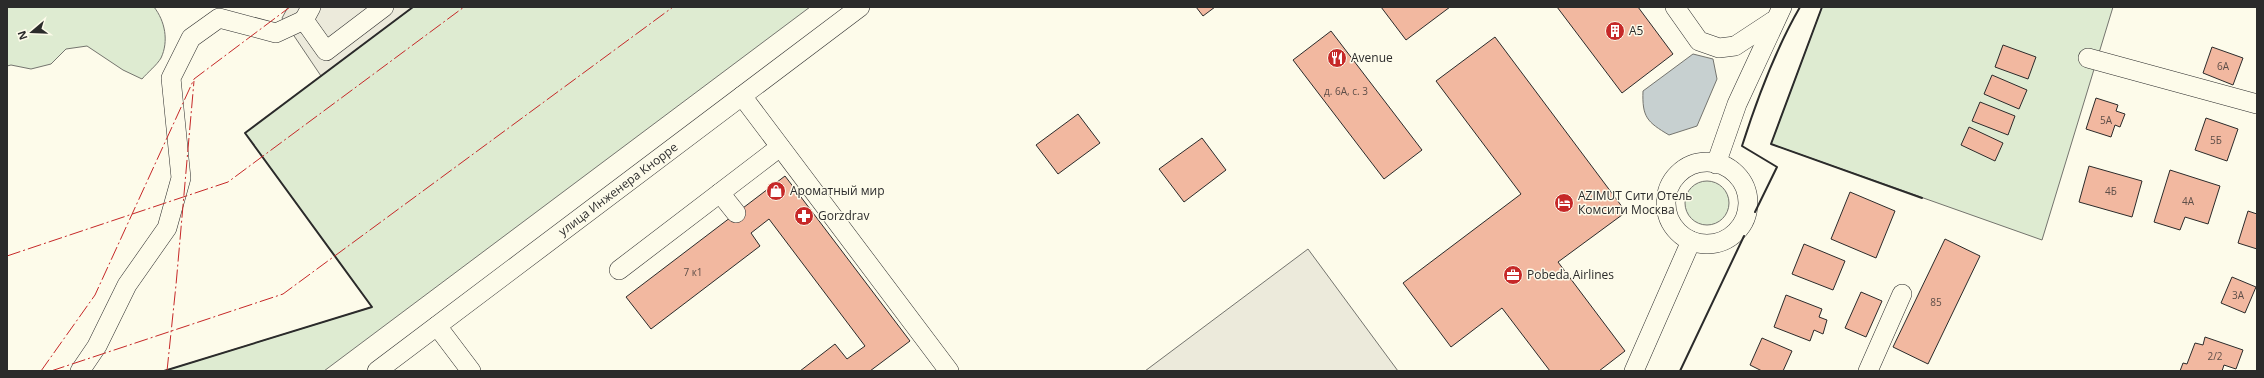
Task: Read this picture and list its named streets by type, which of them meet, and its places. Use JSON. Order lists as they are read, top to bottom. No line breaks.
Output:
{"streets":{"street":["улица Инженера Кнорре"]},"places":{"building":["А5"],"restaurant":["Avenue"],"shop":["Ароматный мир"],"hotel":["AZIMUT Сити Отель Комсити Москва"],"pharmacy":["Gorzdrav"],"office":["Pobeda Airlines"]},"house_numbers":["6А","д. 6А, с. 3","5А","5Б","4Б","4А","7 к1","3А","85","2/2"],"north":"left"}
